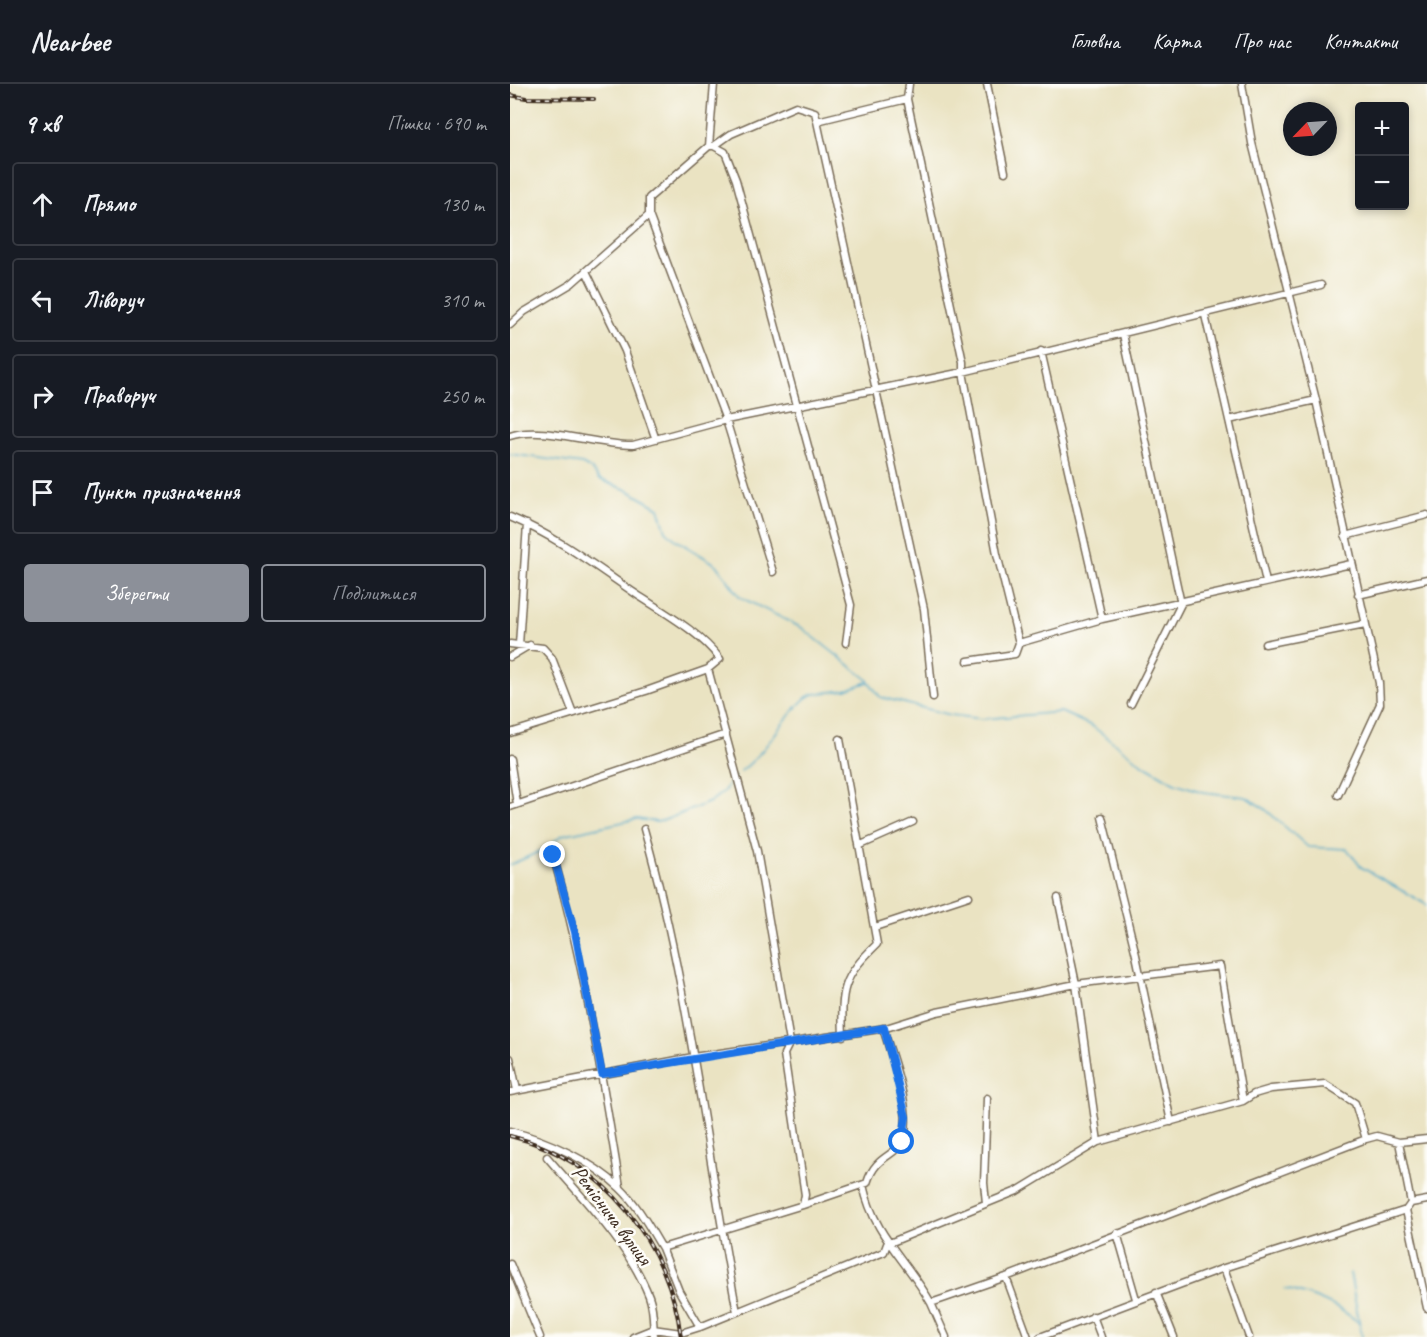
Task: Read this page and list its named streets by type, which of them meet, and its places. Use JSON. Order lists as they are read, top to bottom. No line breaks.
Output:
{"streets":{"street":["Реміснича вулиця"]},"north":"bottom left","page":{"header":"Nearbee","nav":["Головна","Карта","Про нас","Контакти"],"heading":["9 хв","Пішки · 690 m"],"map_buttons":["+","−"],"list":[["Прямо","130 m"],["Ліворуч","310 m"],["Праворуч","250 m"],"Пункт призначення"],"buttons":["Зберегти","Поділитися"]}}
